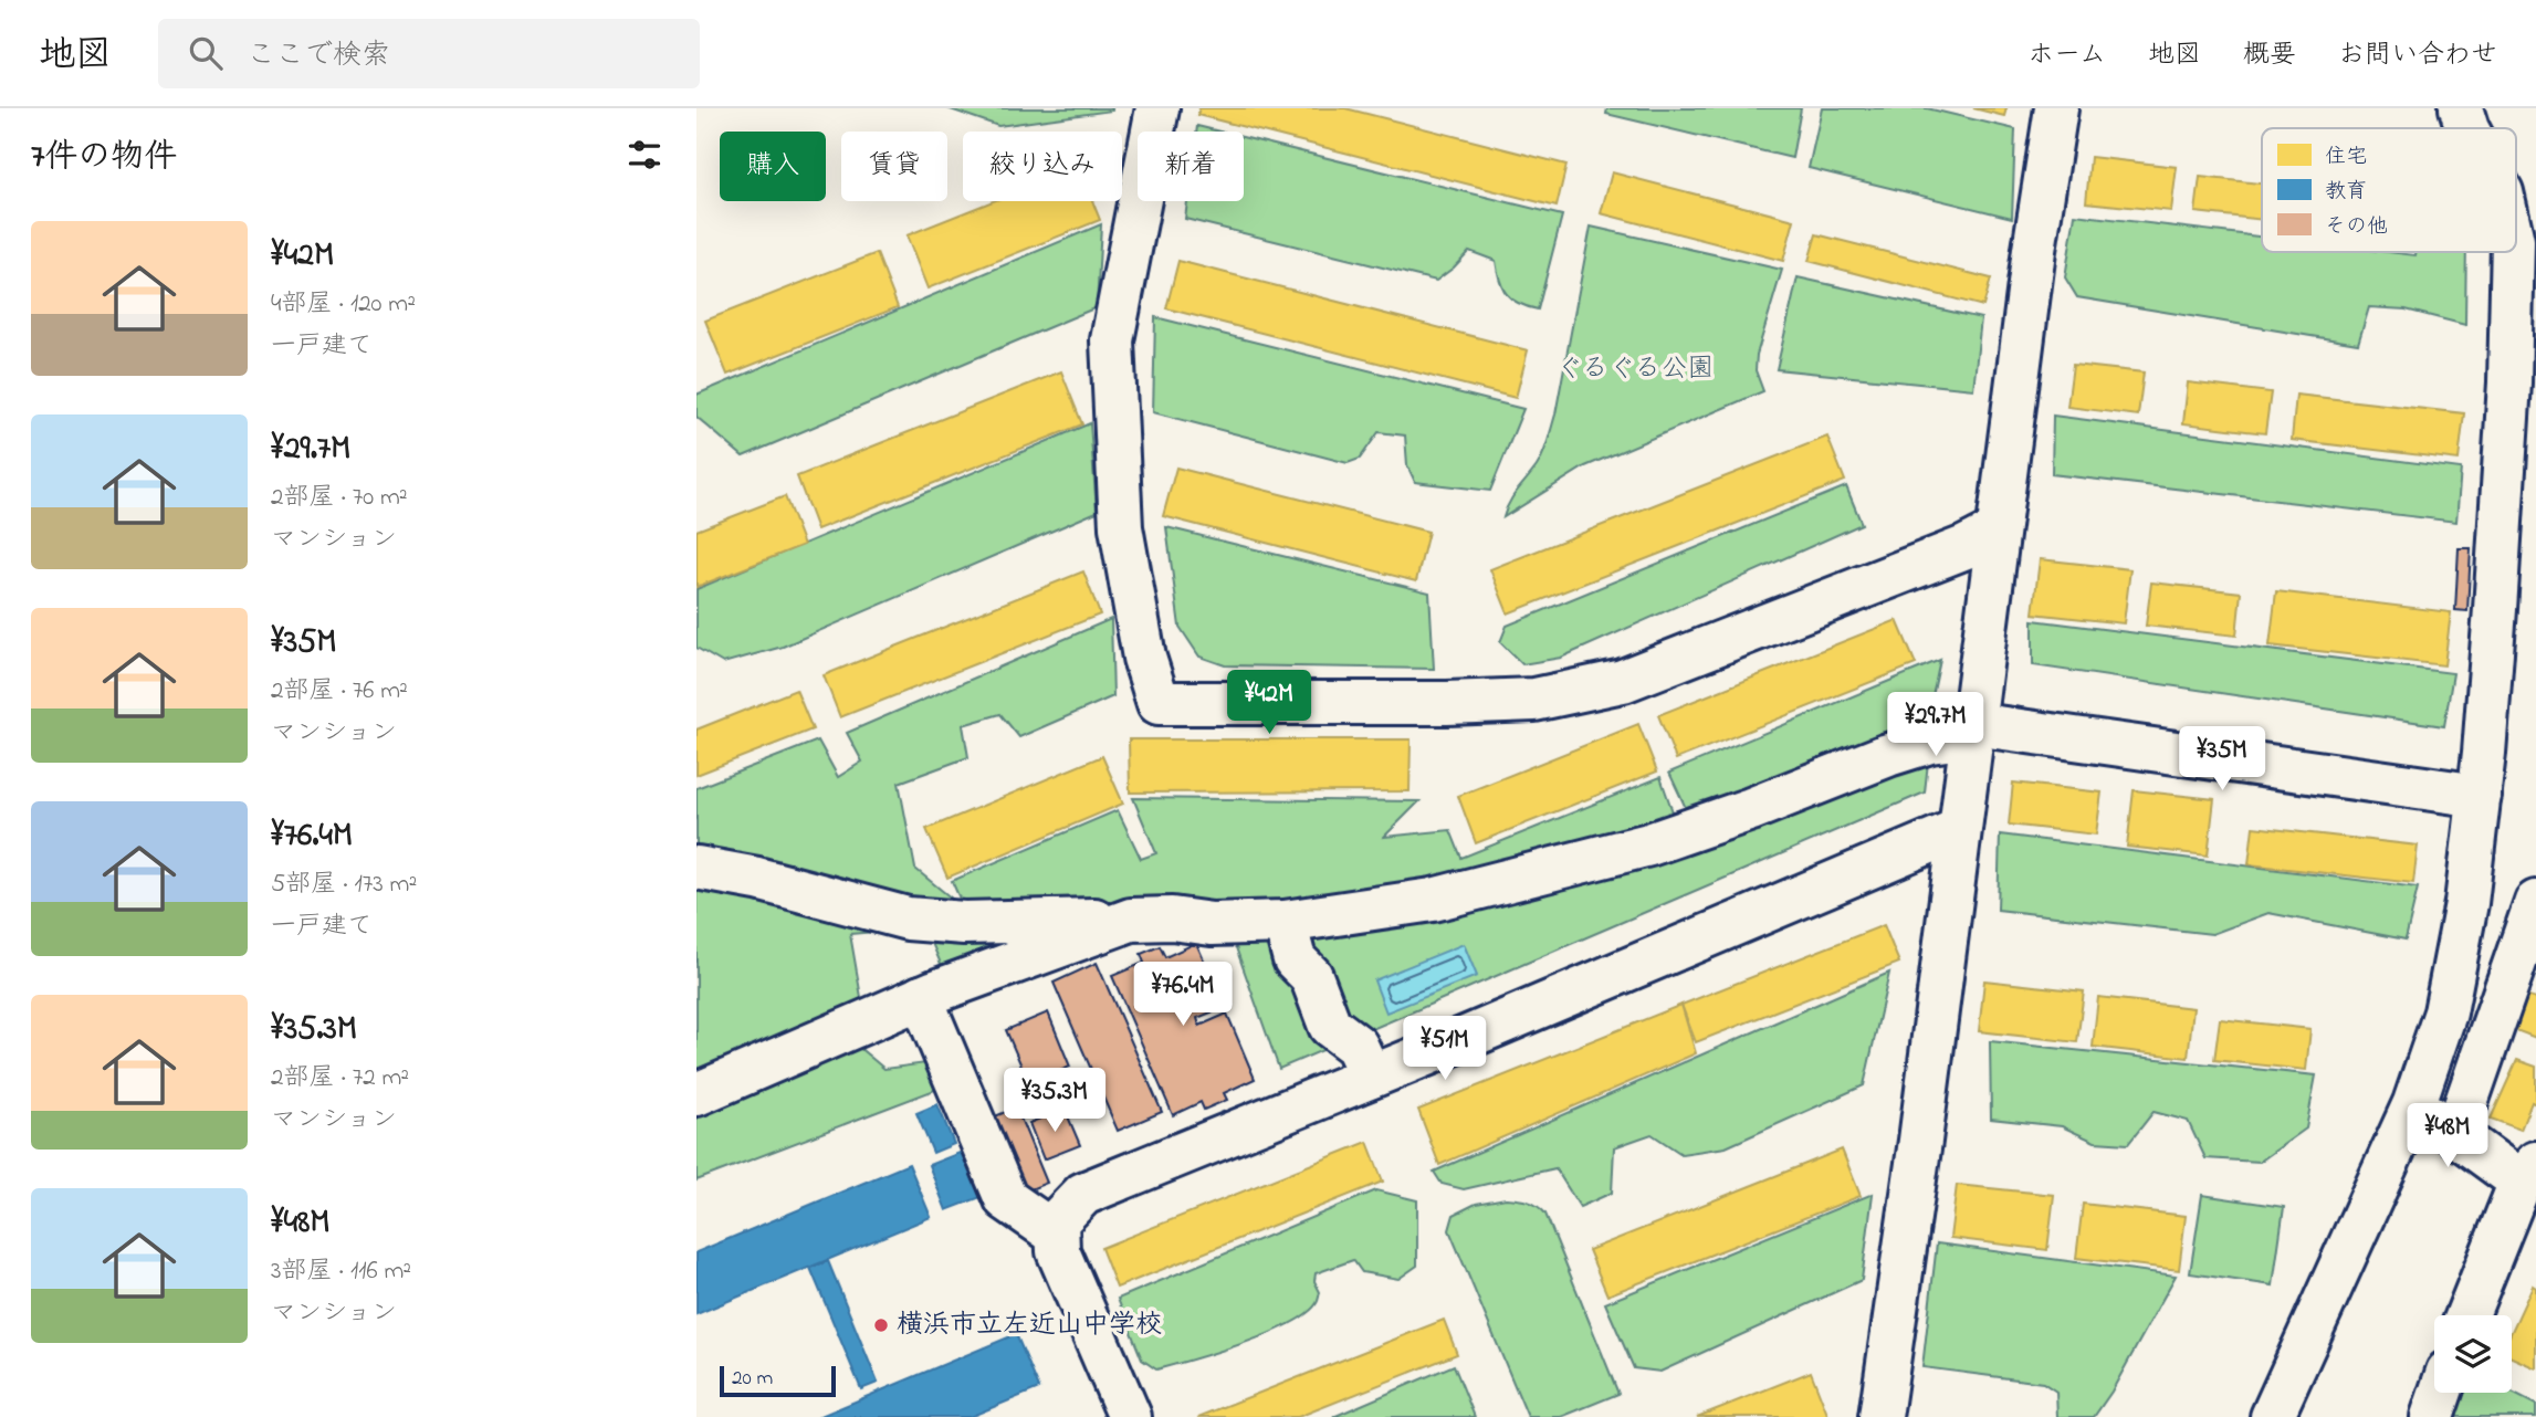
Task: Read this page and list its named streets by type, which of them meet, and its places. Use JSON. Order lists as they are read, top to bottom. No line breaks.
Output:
{"parks":["ぐるぐる公園"],"places":["横浜市立左近山中学校"],"legend":["住宅","教育","その他"],"scale_bar":"20 m","page":{"header":"地図","search":"ここで検索","nav":["ホーム","地図","概要","お問い合わせ"],"heading":"7件の物件","chip":["購入","賃貸","絞り込み","新着"],"list":[{"name":"¥42M","note":"4部屋 · 120 m² · 一戸建て"},{"name":"¥29.7M","note":"2部屋 · 70 m² · マンション"},{"name":"¥35M","note":"2部屋 · 76 m² · マンション"},{"name":"¥76.4M","note":"5部屋 · 173 m² · 一戸建て"},{"name":"¥35.3M","note":"2部屋 · 72 m² · マンション"},{"name":"¥48M","note":"3部屋 · 116 m² · マンション"}],"price":["¥42M","¥29.7M","¥35M","¥76.4M","¥51M","¥35.3M","¥48M"],"scale":"20 m"}}
